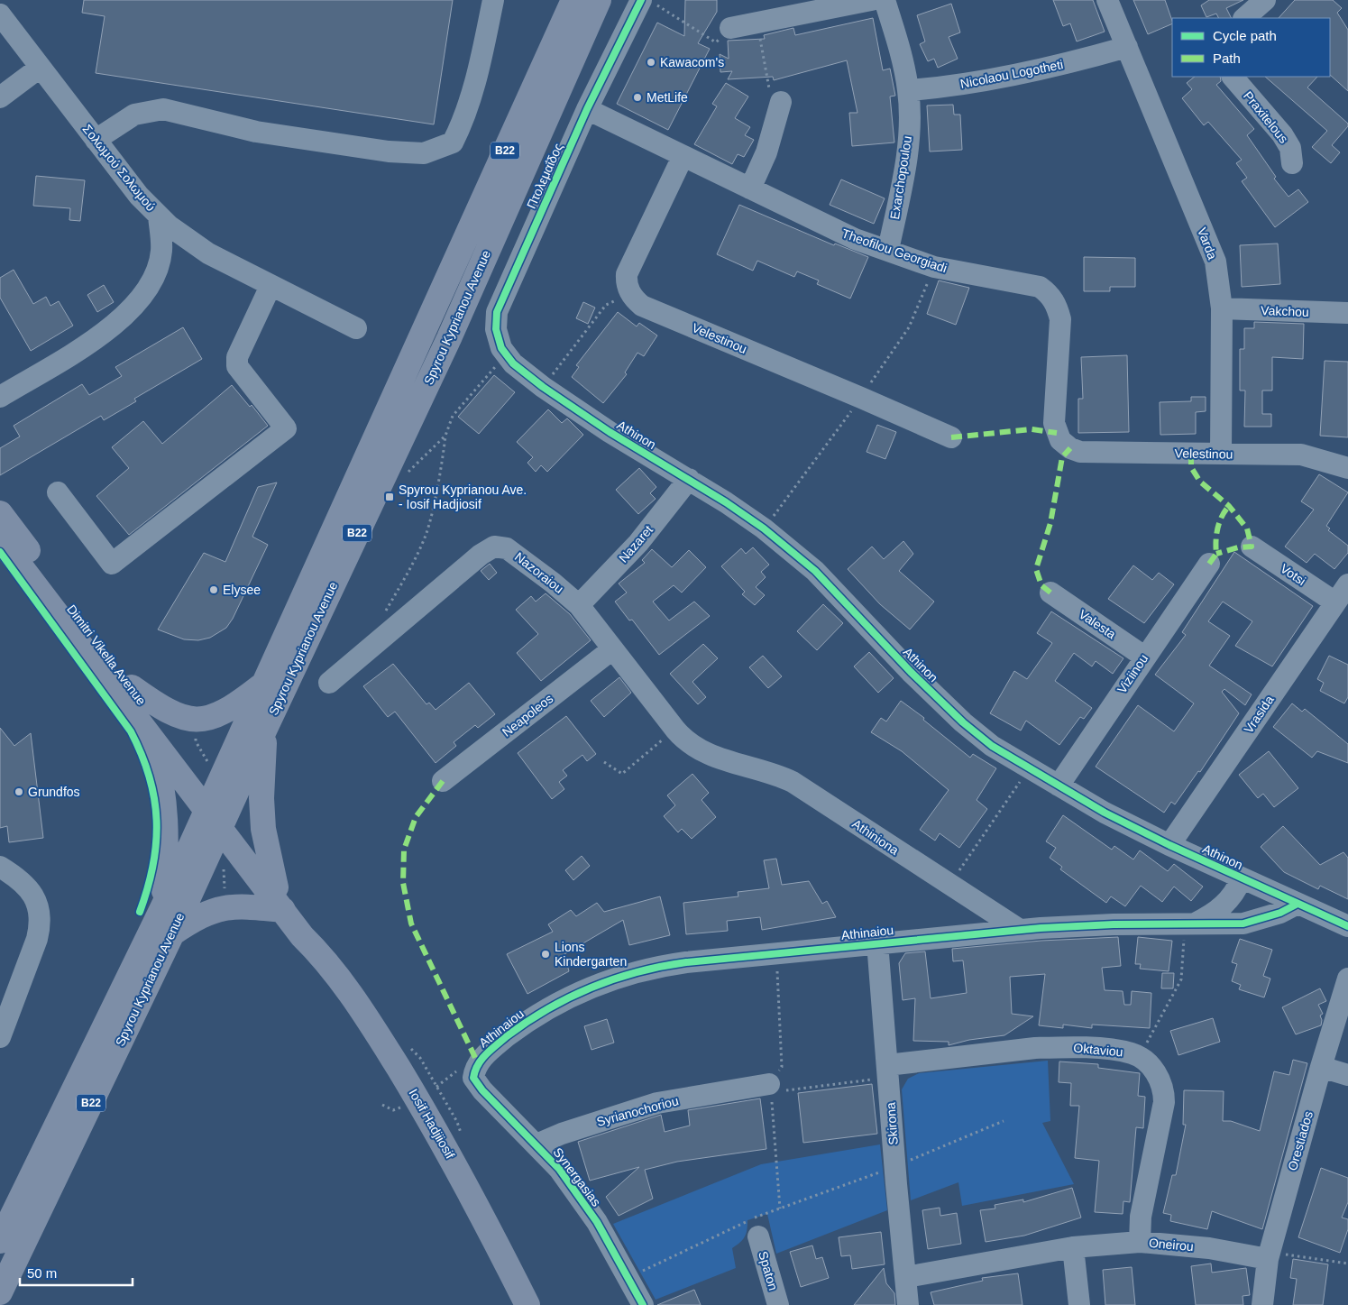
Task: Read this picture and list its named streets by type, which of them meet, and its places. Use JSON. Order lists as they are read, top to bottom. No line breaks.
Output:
{"streets":{"main road":["B22","Spyrou Kyprianou Avenue","Dimitri Vikella Avenue","Iosif Hadjiiosif"],"street":["Nicolaou Logotheti","Praxitelous","Σολωμού Σολωμού","Πτολεμαΐδος","Exarchopoulou","Varda","Theofilou Georgiadi","Vakchou","Velestinou","Athinon","Nazaret","Nazoraiou","Votsi","Valesta","Viziinou","Vrasida","Neapoleos","Athiniona","Athinaiou","Oktaviou","Syrianochoriou","Skirona","Orestiados","Synergasias","Oneirou","Spaton"]},"crossings":[["Nicolaou Logotheti","Exarchopoulou"],["Nicolaou Logotheti","Varda"],["Πτολεμαΐδος","Theofilou Georgiadi"],["Πτολεμαΐδος","Athinon"],["Exarchopoulou","Theofilou Georgiadi"],["Varda","Vakchou"],["Varda","Velestinou"],["Theofilou Georgiadi","Velestinou"],["Spyrou Kyprianou Avenue","Dimitri Vikella Avenue"],["Spyrou Kyprianou Avenue","Iosif Hadjiiosif"],["Athinon","Nazaret"],["Athinon","Viziinou"],["Athinon","Vrasida"],["Athinon","Athinaiou"],["Nazaret","Nazoraiou"],["Nazoraiou","Neapoleos"],["Nazoraiou","Athiniona"],["Votsi","Vrasida"],["Valesta","Viziinou"],["Dimitri Vikella Avenue","Iosif Hadjiiosif"],["Athiniona","Athinaiou"],["Athinaiou","Skirona"],["Athinaiou","Synergasias"],["Oktaviou","Skirona"],["Oktaviou","Oneirou"],["Syrianochoriou","Synergasias"],["Skirona","Oneirou"],["Orestiados","Oneirou"]],"places":{"other":["Kawacom's","MetLife","Elysee","Grundfos","Lions Kindergarten"],"transit":["Spyrou Kyprianou Ave. - Iosif Hadjiosif"]},"legend":["Cycle path","Path"],"scale_bar":"50 m"}
